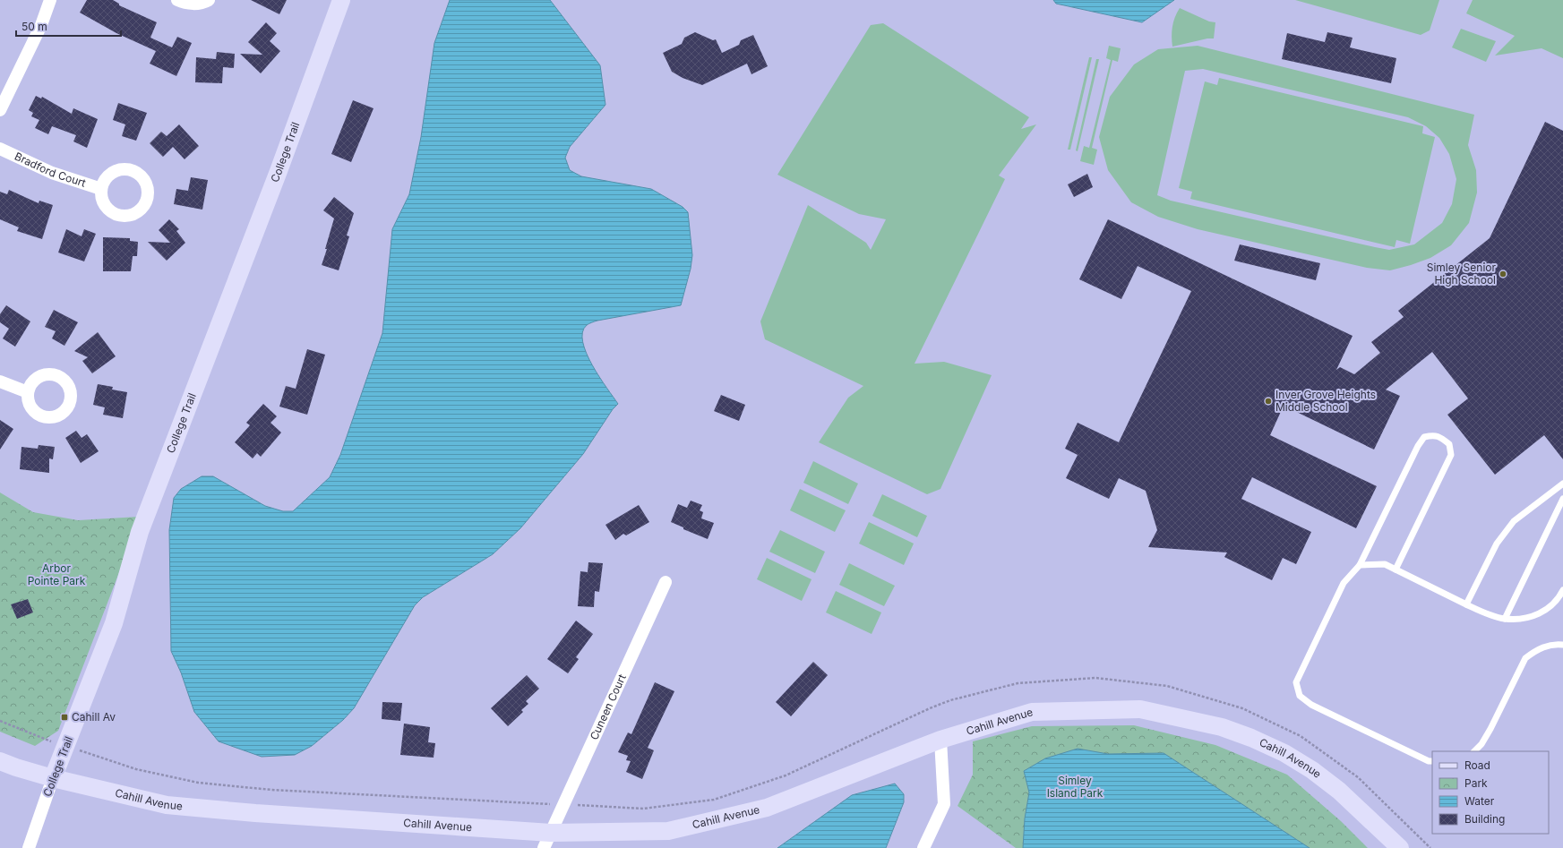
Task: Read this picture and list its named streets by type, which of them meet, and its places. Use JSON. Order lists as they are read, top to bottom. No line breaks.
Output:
{"streets":{"street":["College Trail","Bradford Court","Cuneen Court","Cahill Avenue"]},"crossings":[["College Trail","Cahill Avenue"],["Cuneen Court","Cahill Avenue"]],"parks":["Arbor Pointe Park","Simley Island Park"],"places":{"other":["Simley Senior High School","Inver Grove Heights Middle School"],"transit":["Cahill Av"]},"legend":["Road","Park","Water","Building"],"scale_bar":"50 m"}
